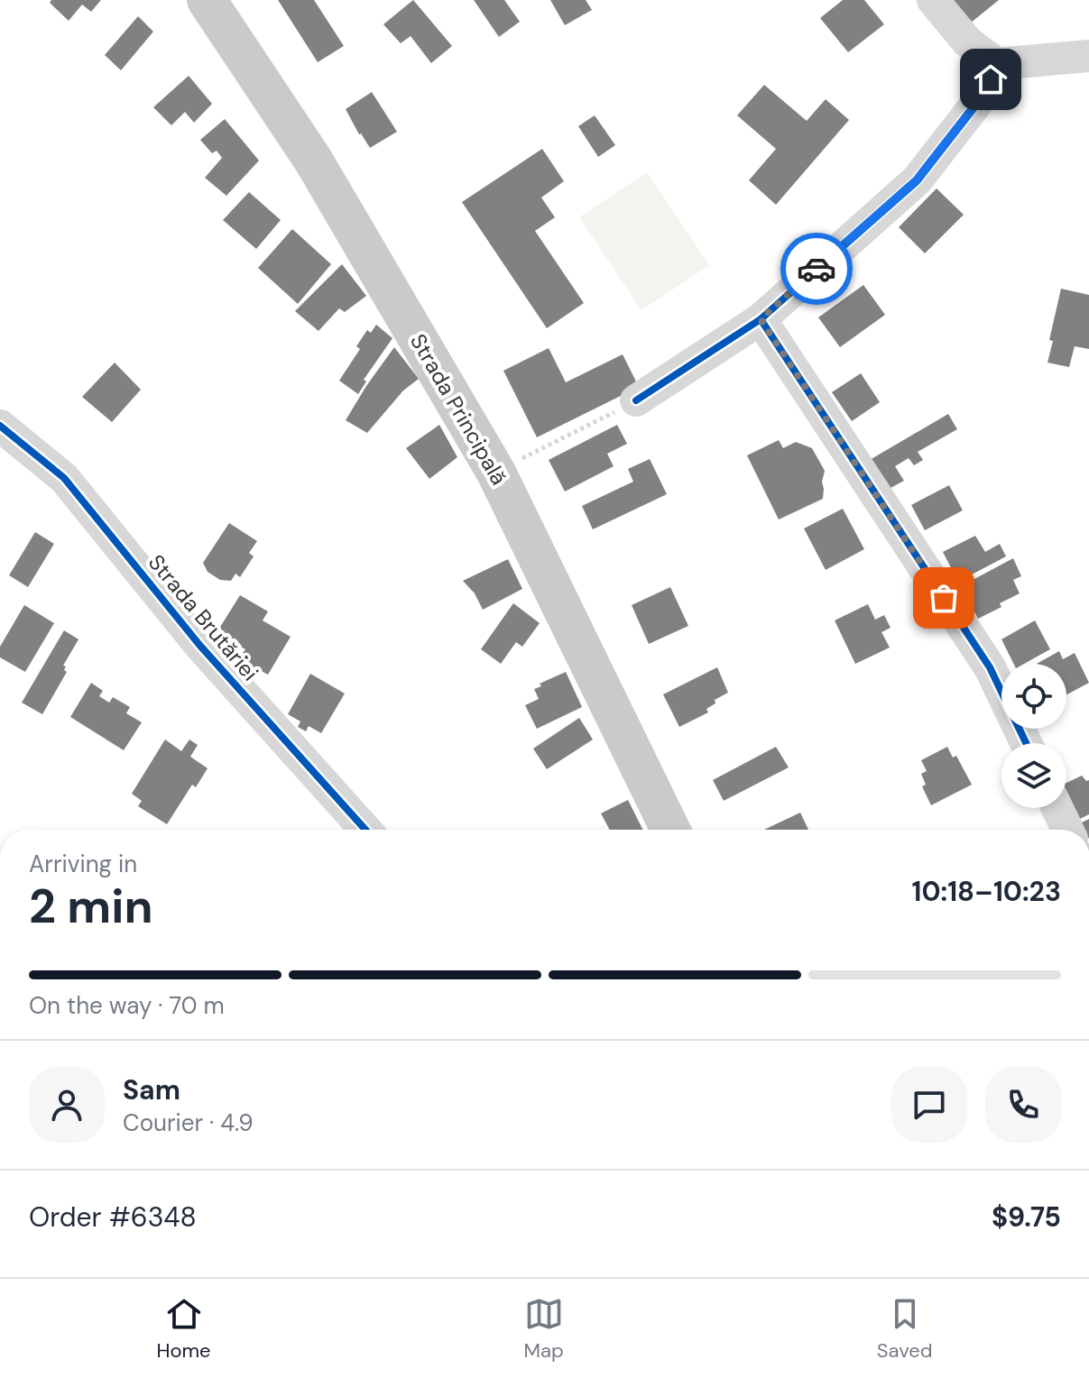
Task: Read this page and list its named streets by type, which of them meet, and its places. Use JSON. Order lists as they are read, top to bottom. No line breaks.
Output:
{"streets":{"main road":["Strada Principală"],"street":["Strada Brutăriei"]},"page":{"heading":["2 min","Arriving in","10:18–10:23"],"panel":["Sam","Courier · 4.9","Order #6348","$9.75"],"bar":"On the way · 70 m","tabs":["Home","Map","Saved"]}}
